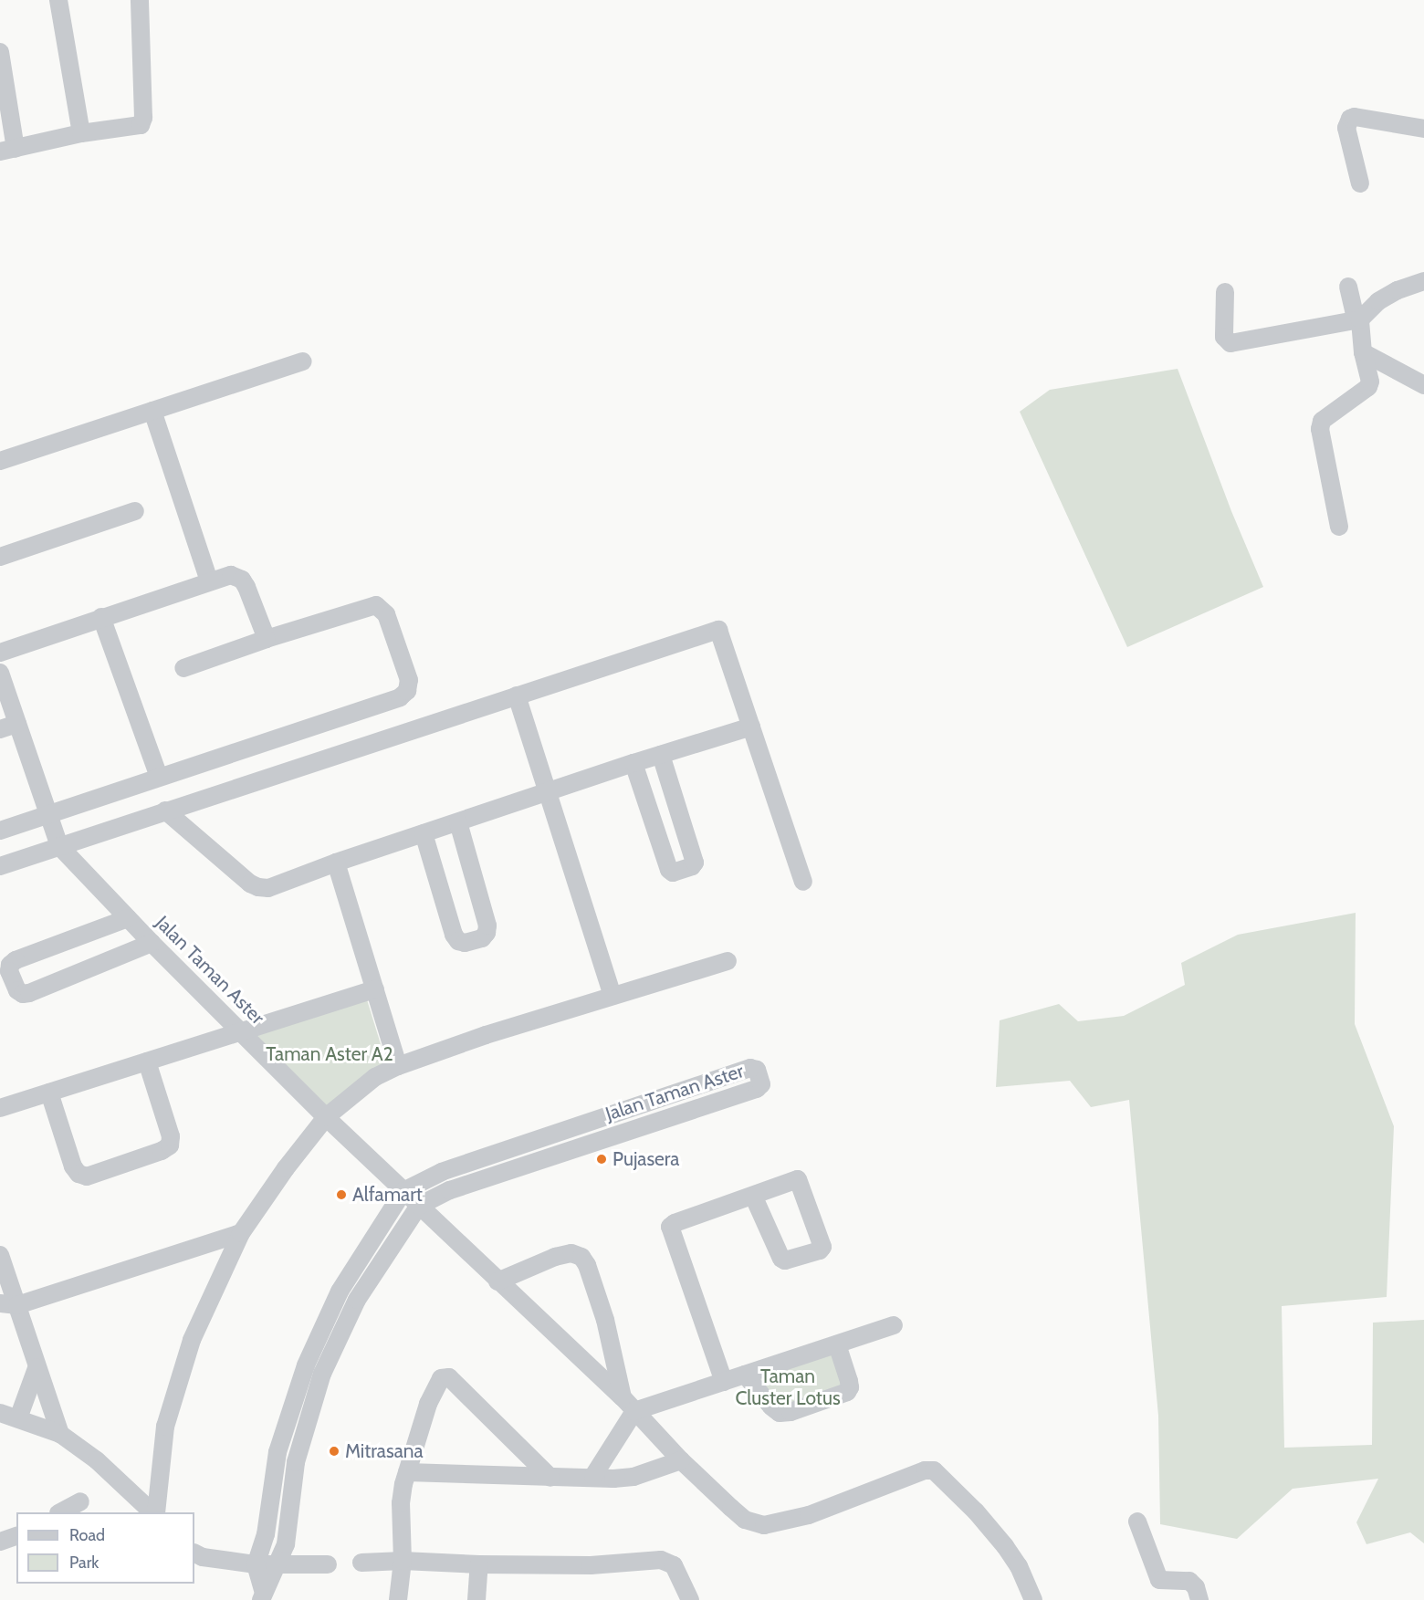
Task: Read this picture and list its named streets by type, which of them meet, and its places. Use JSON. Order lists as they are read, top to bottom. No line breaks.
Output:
{"streets":{"street":["Jalan Taman Aster"]},"parks":["Taman Aster A2","Taman Cluster Lotus"],"places":["Pujasera","Alfamart","Mitrasana"],"legend":["Road","Park"]}
